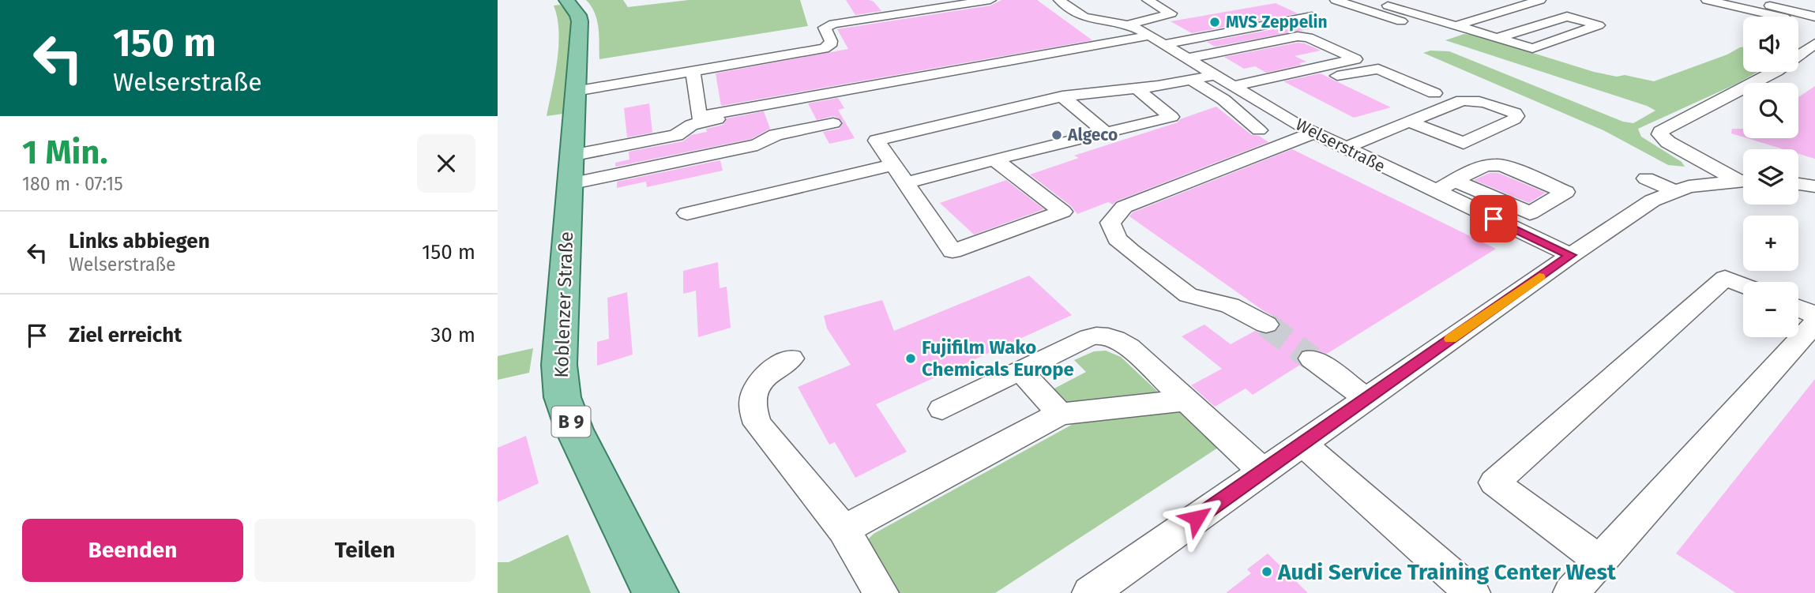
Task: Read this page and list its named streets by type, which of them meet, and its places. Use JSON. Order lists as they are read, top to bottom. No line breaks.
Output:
{"streets":{"main road":["Koblenzer Straße","B 9"],"street":["Welserstraße"]},"places":["MVS Zeppelin","Algeco","Fujifilm Wako Chemicals Europe","Audi Service Training Center West"],"page":{"turn":["150 m","Welserstraße"],"map_buttons":["+","−"],"heading":["1 Min.","180 m · 07:15"],"list":[{"name":"Links abbiegen","note":"Welserstraße","value":"150 m"},{"name":"Ziel erreicht","value":"30 m"}],"buttons":["Beenden","Teilen"]}}
